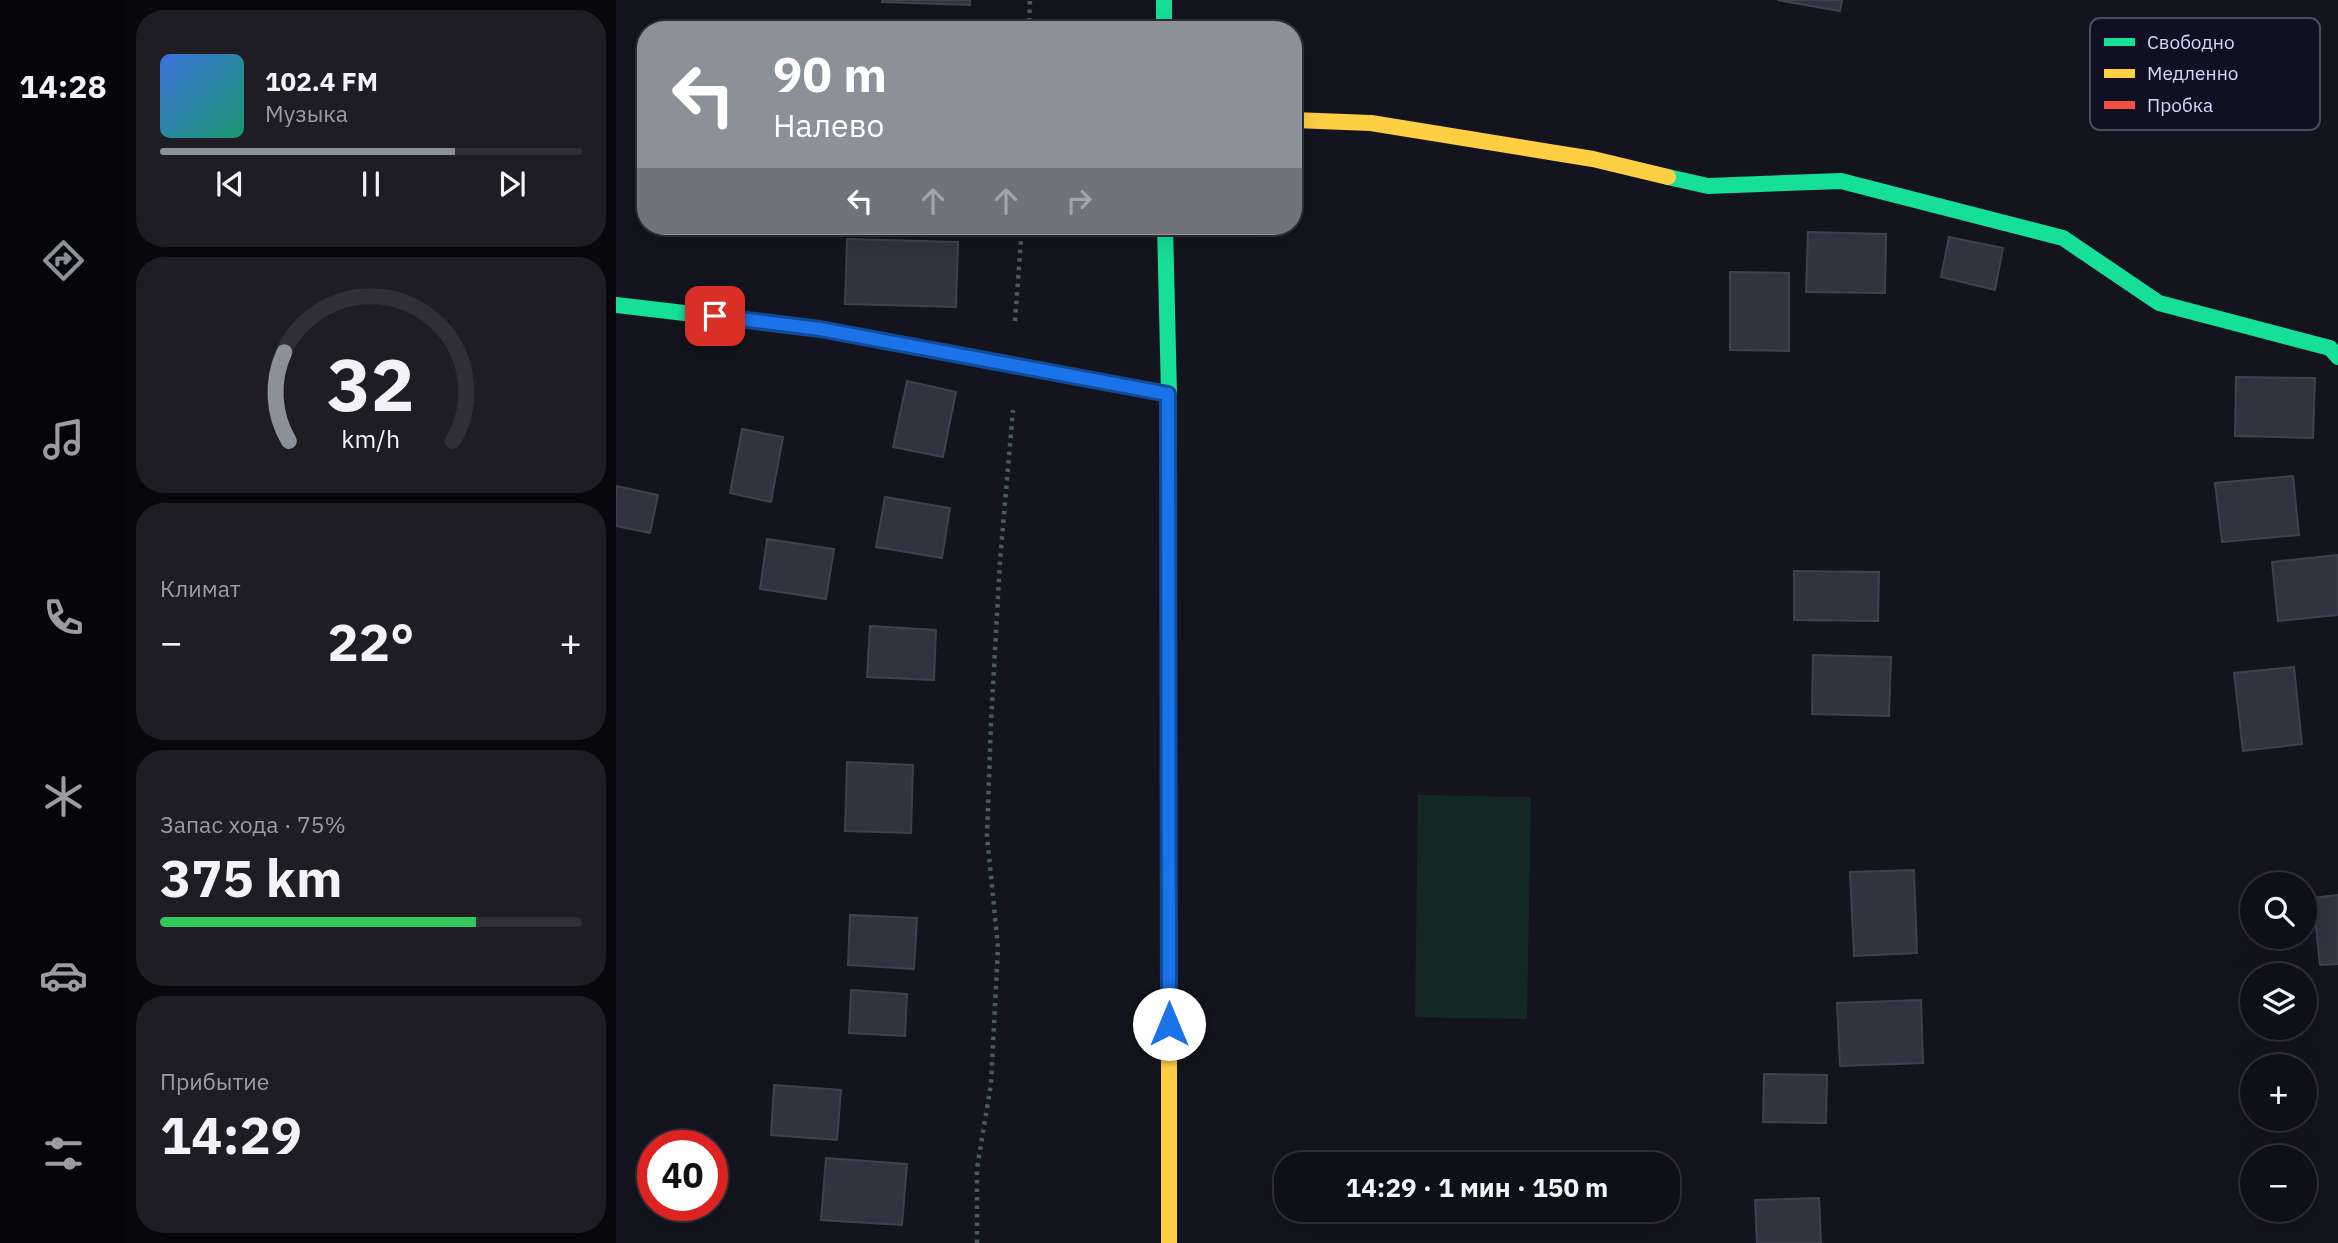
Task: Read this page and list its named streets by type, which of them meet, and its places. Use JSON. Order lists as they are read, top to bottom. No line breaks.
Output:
{"legend":["Свободно","Медленно","Пробка"],"page":{"tabs":"14:28","turn":["90 m","Налево"],"song":["102.4 FM","Музыка"],"tile":["Климат",["Запас хода · 75%","375 km"],["Прибытие","14:29"]],"heat":["−","22°","+"],"map_buttons":["+","−"],"limit":"40","trip":"14:29 · 1 мин · 150 m","gauge":["32","km/h"]}}
